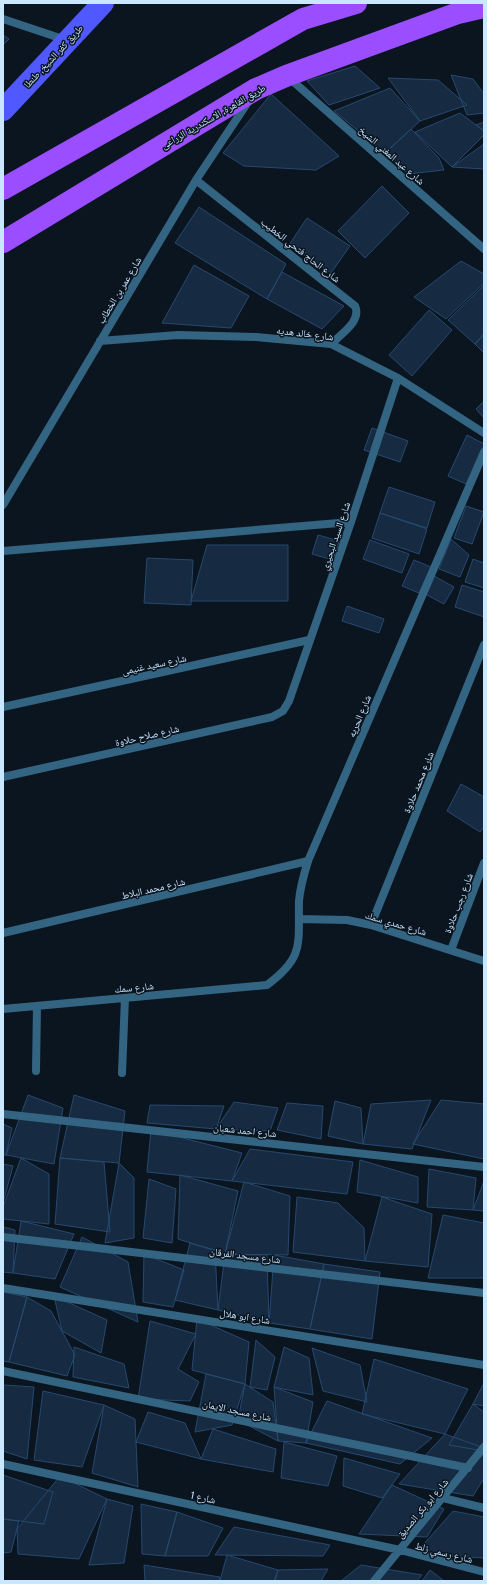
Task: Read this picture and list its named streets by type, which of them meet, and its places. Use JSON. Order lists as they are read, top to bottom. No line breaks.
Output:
{"streets":{"highway":["طريق القاهرة, الاسكندرية الزراعى"],"main road":["طريق كفر الشيخ, طنطا"],"street":["شارع عبد المغني الشيخ","شارع الحاج فتحي الخطيب","شارع عمر بن الخطاب","شارع خالد هديه","شارع السيد البحيري","شارع سعيد غنيمى","شارع الحريه","شارع صلاح حلاوة","شارع محمد حلاوة","شارع محمد البلاط","شارع رجب حلاوة","شارع حمدي سمك","شارع سمك","شارع احمد شعبان","شارع مسجد الفرقان","شارع ابو هلال","شارع مسجد الايمان","شارع 1","شارع ابو بكر الصديق","شارع رسمي زلط"]},"crossings":[["طريق القاهرة, الاسكندرية الزراعى","شارع عبد المغني الشيخ"],["طريق القاهرة, الاسكندرية الزراعى","شارع عمر بن الخطاب"],["شارع الحاج فتحي الخطيب","شارع عمر بن الخطاب"],["شارع الحاج فتحي الخطيب","شارع خالد هديه"],["شارع عمر بن الخطاب","شارع خالد هديه"],["شارع خالد هديه","شارع السيد البحيري"],["شارع السيد البحيري","شارع سعيد غنيمى"],["شارع السيد البحيري","شارع صلاح حلاوة"],["شارع الحريه","شارع محمد البلاط"],["شارع الحريه","شارع حمدي سمك"],["شارع الحريه","شارع سمك"],["شارع محمد حلاوة","شارع حمدي سمك"],["شارع رجب حلاوة","شارع حمدي سمك"],["شارع مسجد الايمان","شارع ابو بكر الصديق"],["شارع 1","شارع ابو بكر الصديق"],["شارع 1","شارع رسمي زلط"],["شارع ابو بكر الصديق","شارع رسمي زلط"]]}
